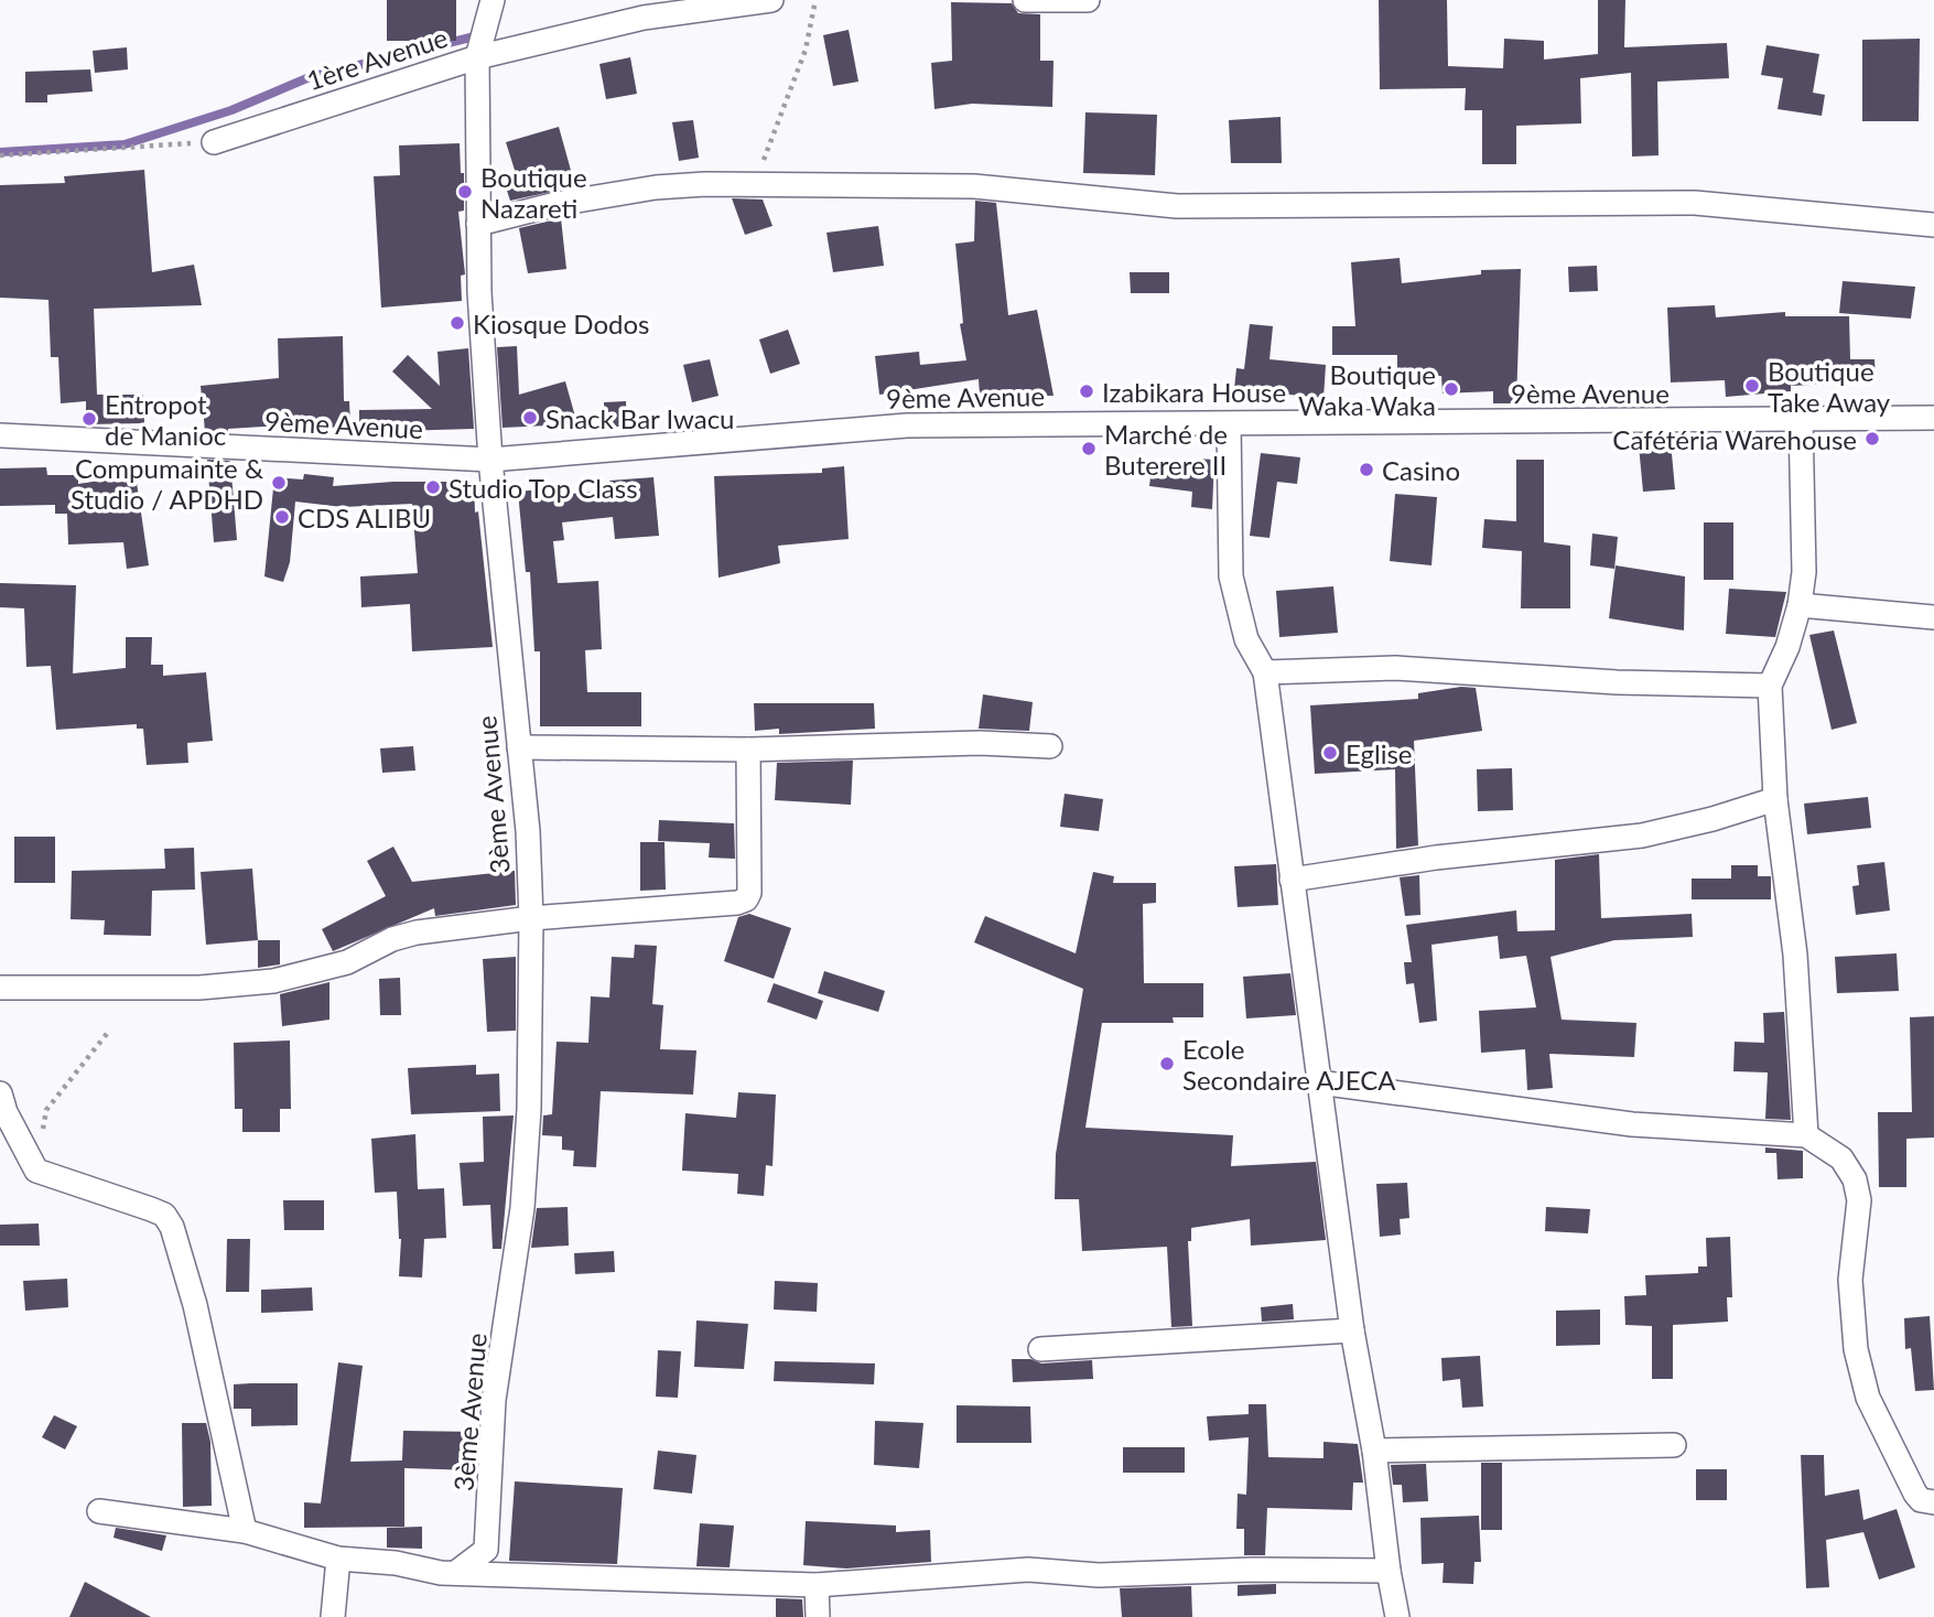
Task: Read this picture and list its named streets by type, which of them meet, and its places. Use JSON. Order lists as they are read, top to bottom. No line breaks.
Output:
{"streets":{"street":["1ère Avenue","9ème Avenue","3ème Avenue"]},"crossings":[["1ère Avenue","3ème Avenue"],["9ème Avenue","3ème Avenue"]],"places":["Boutique Nazareti","Kiosque Dodos","Boutique Take Away","Boutique Waka Waka","Izabikara House","Snack Bar Iwacu","Entropot de Manioc","Cafétéria Warehouse","Marché de Buterere II","Casino","Compumainte & Studio / APDHD","Studio Top Class","CDS ALIBU","Eglise","Ecole Secondaire AJECA"]}
